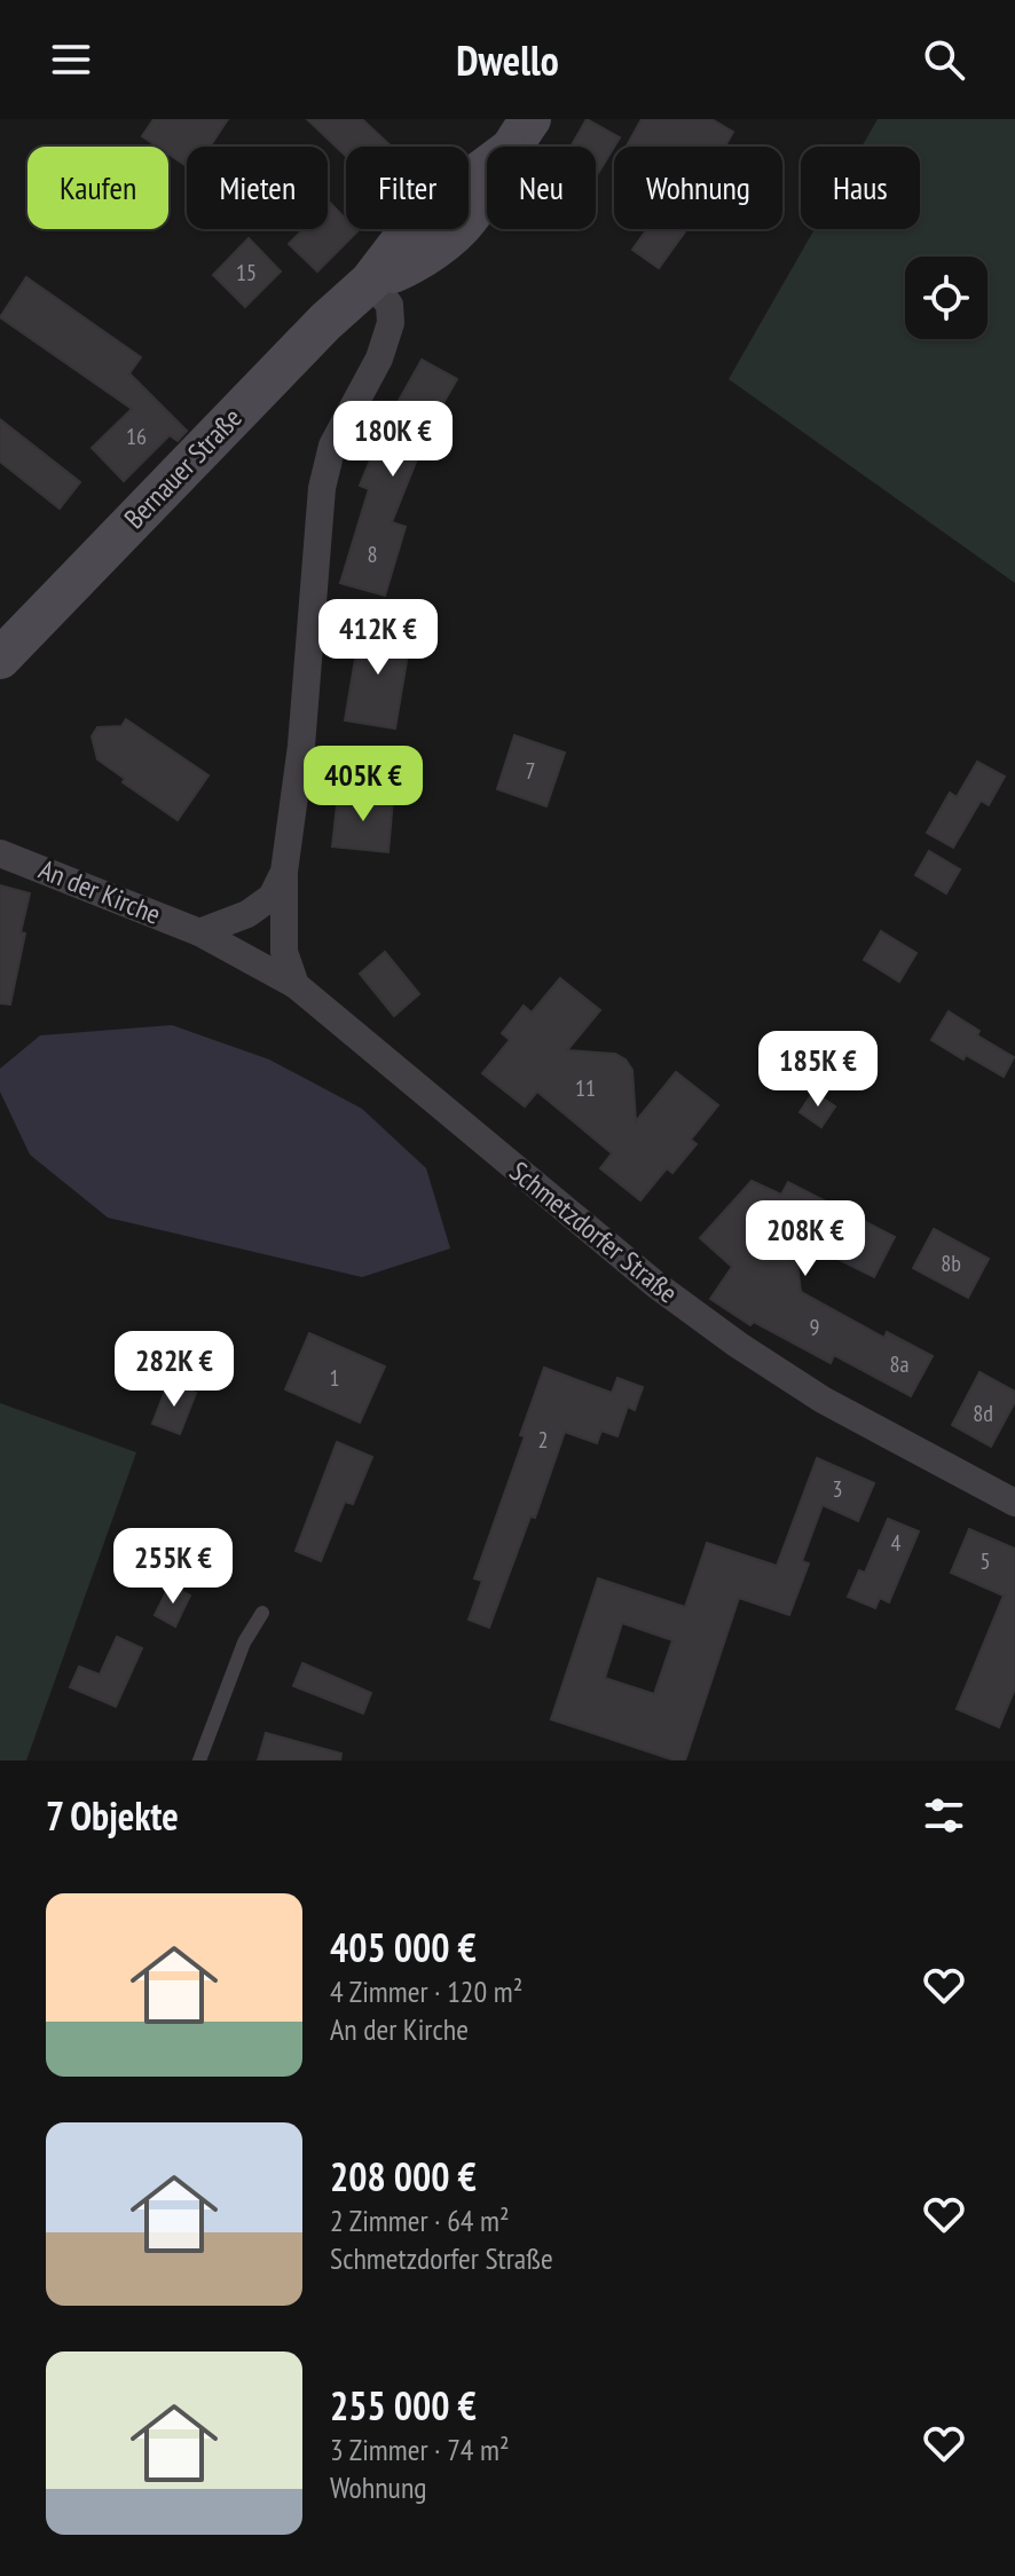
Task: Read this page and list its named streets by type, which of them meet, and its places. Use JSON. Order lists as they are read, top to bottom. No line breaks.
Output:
{"streets":{"main road":["Bernauer Straße"],"street":["An der Kirche","Schmetzdorfer Straße"]},"crossings":[["An der Kirche","Schmetzdorfer Straße"]],"house_numbers":["15","16","8","7","11","8b","9","8a","1","8d","2","3","4","5"],"page":{"header":"Dwello","chip":["Kaufen","Mieten","Filter","Neu","Wohnung","Haus"],"price":["180K €","412K €","405K €","185K €","208K €","282K €","255K €"],"heading":"7 Objekte","list":[{"name":"405 000 €","note":"4 Zimmer · 120 m² · An der Kirche"},{"name":"208 000 €","note":"2 Zimmer · 64 m² · Schmetzdorfer Straße"},{"name":"255 000 €","note":"3 Zimmer · 74 m² · Wohnung"}]}}
